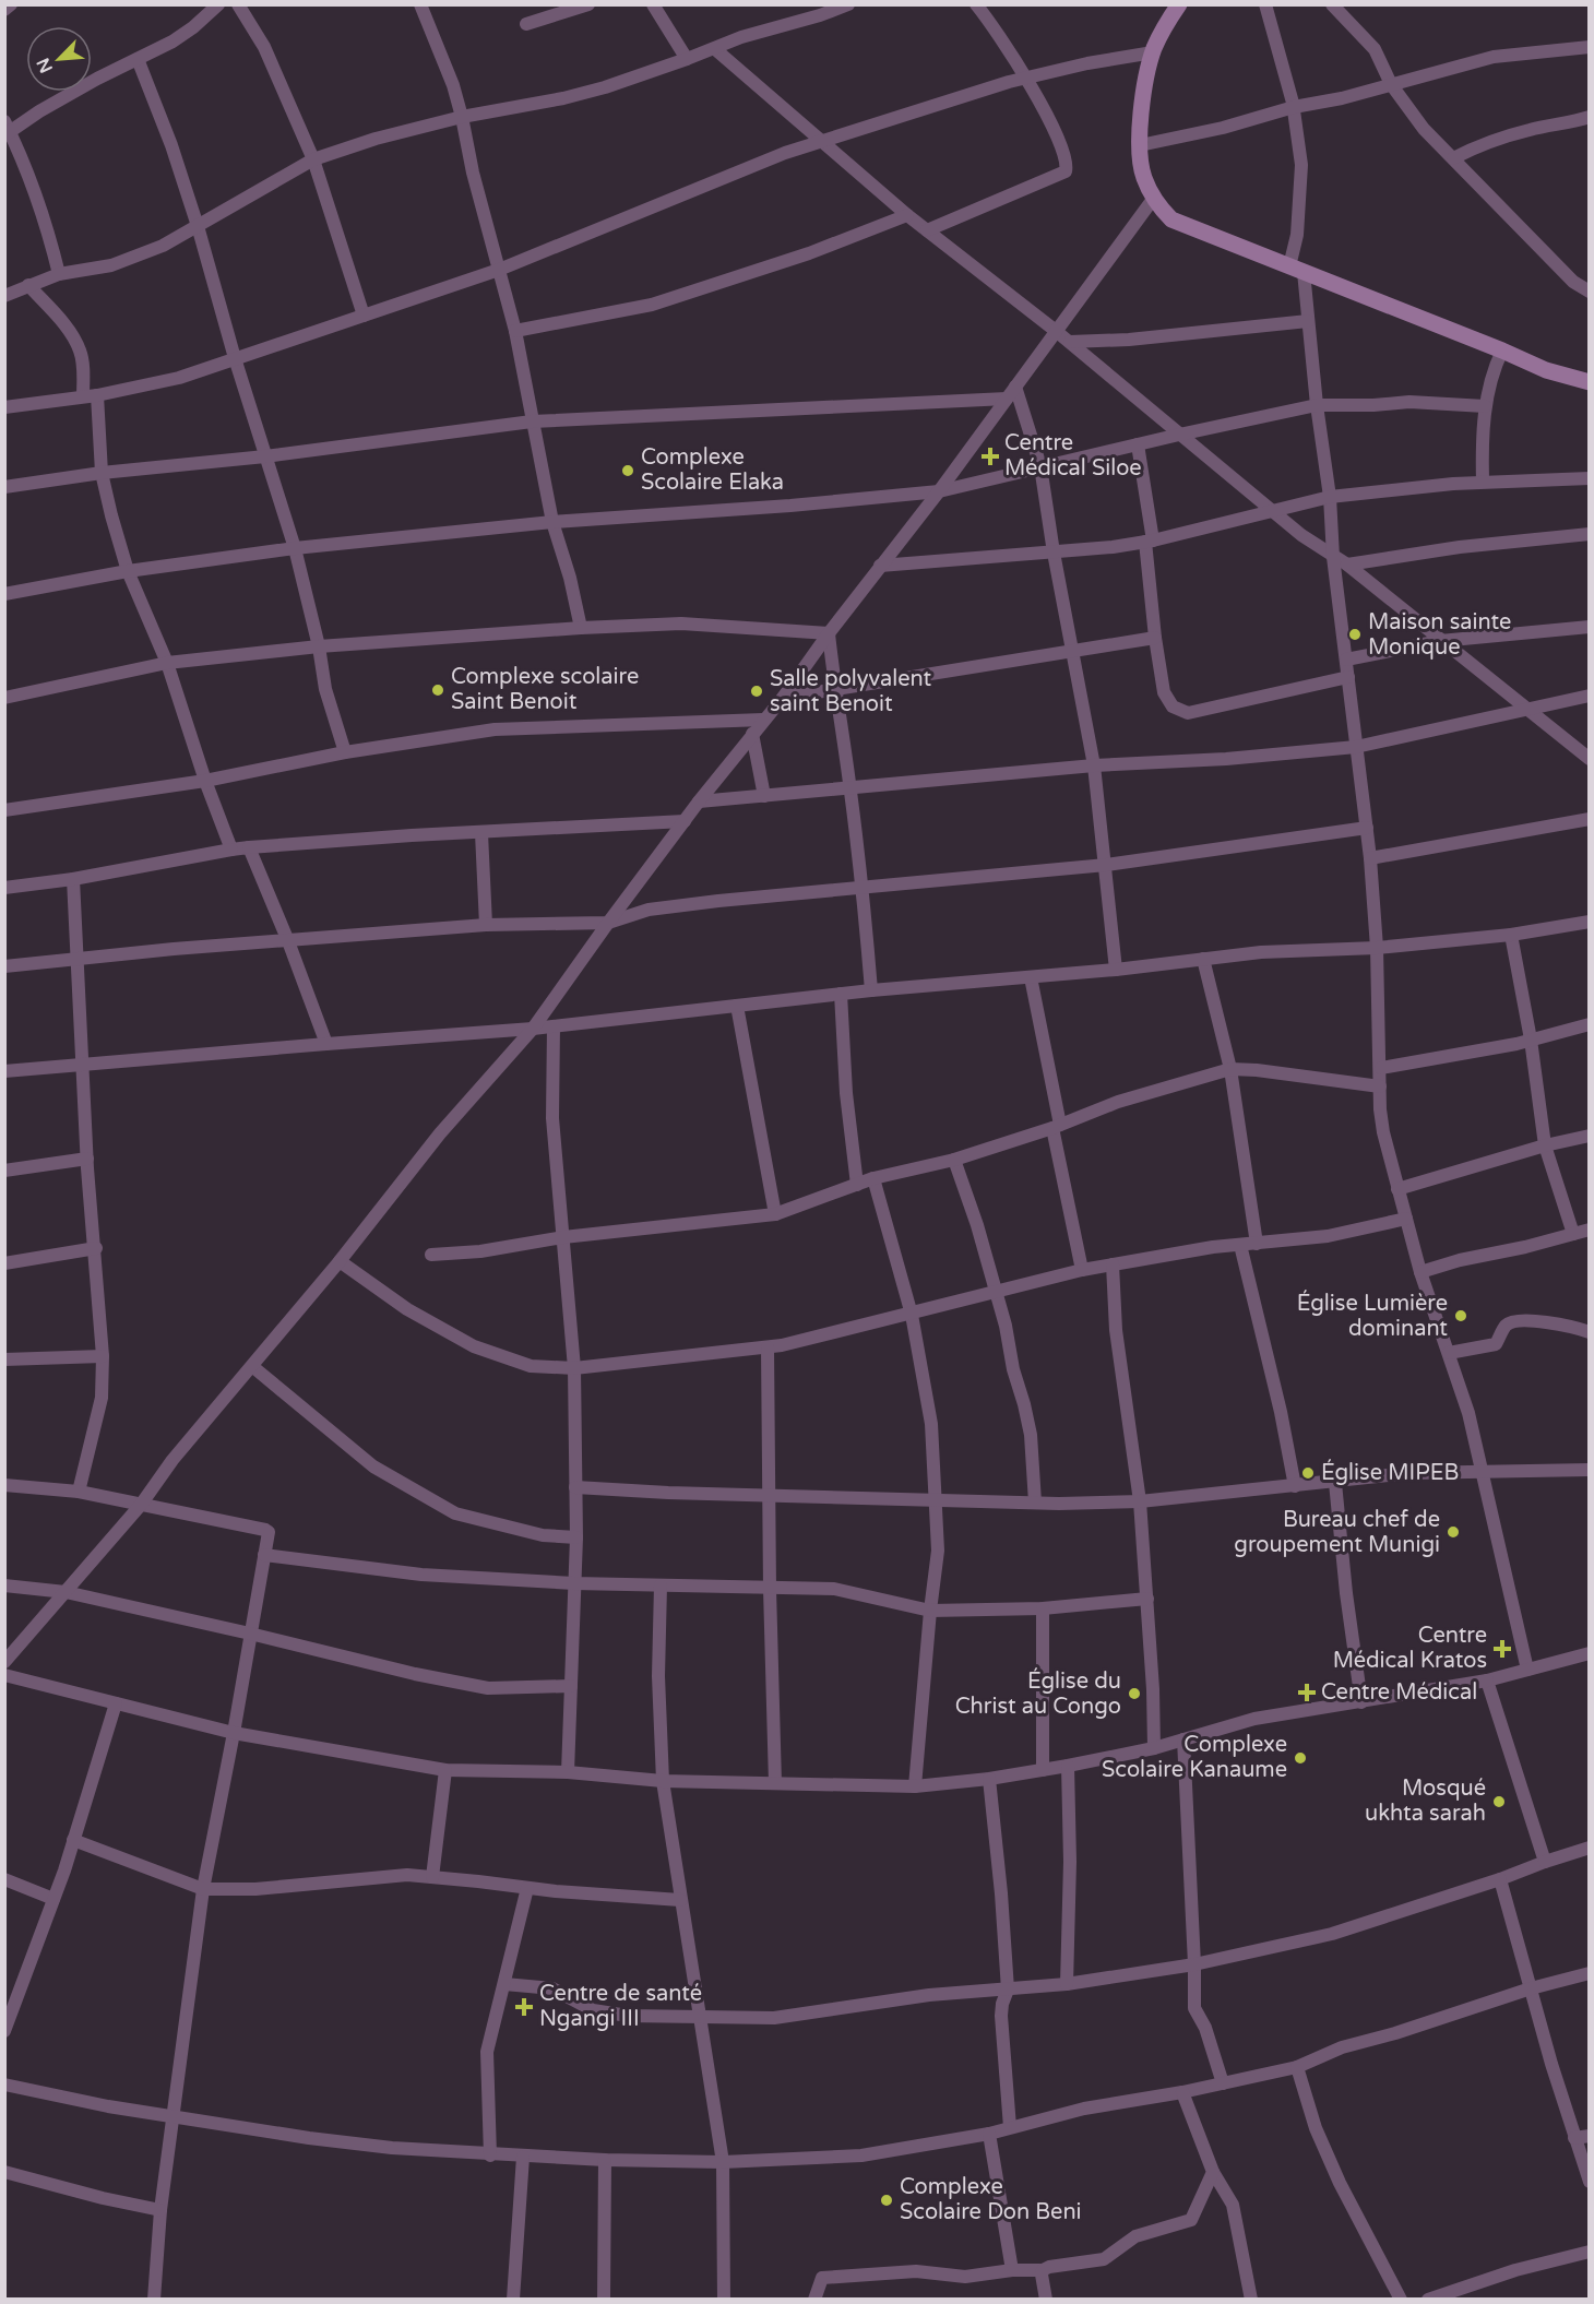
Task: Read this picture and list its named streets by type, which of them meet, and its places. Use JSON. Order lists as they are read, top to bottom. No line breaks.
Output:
{"places":{"health":["Centre Médical Siloe","Centre Médical Kratos","Centre Médical","Centre de santé Ngangi III"],"other":["Complexe Scolaire Elaka","Maison sainte Monique","Complexe scolaire Saint Benoit","Salle polyvalent saint Benoit","Église Lumière dominant","Église MIPEB","Bureau chef de groupement Munigi","Église du Christ au Congo","Complexe Scolaire Kanaume","Mosqué ukhta sarah","Complexe Scolaire Don Beni"]},"north":"bottom left"}
